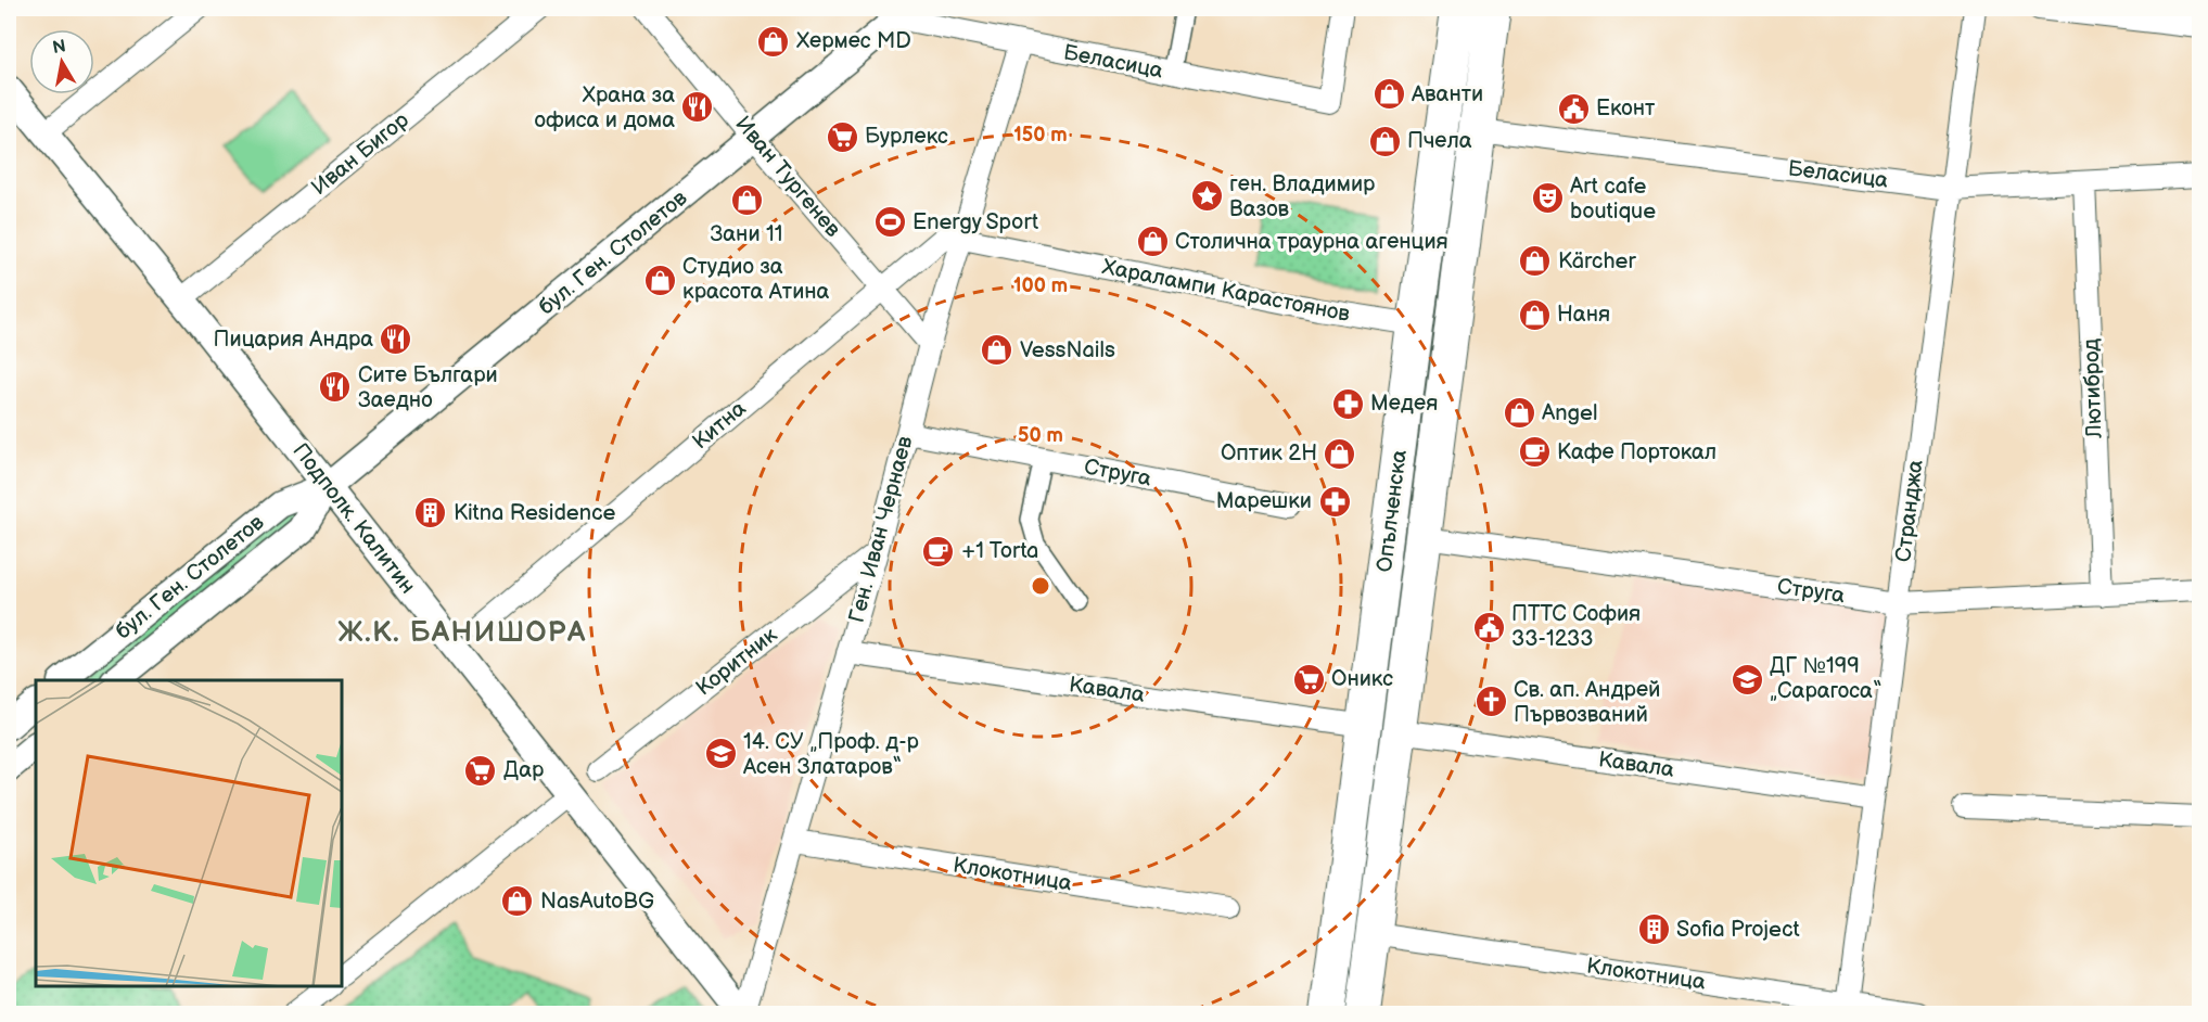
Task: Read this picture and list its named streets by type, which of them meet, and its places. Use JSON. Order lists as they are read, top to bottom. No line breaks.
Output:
{"streets":{"main road":["Опълченска"],"street":["Беласица","Иван Бигор","Иван Тургенев","бул. Ген. Столетов","Харалампи Карастоянов","Лютиброд","Китна","Струга","Странджа","Подполк. Калитин","Ген. Иван Чернаев","Коритник","Кавала","Клокотница"]},"crossings":[["Беласица","бул. Ген. Столетов"],["Беласица","Лютиброд"],["Беласица","Опълченска"],["Беласица","Странджа"],["Беласица","Ген. Иван Чернаев"],["Иван Бигор","Подполк. Калитин"],["Иван Тургенев","бул. Ген. Столетов"],["Иван Тургенев","Китна"],["Иван Тургенев","Ген. Иван Чернаев"],["бул. Ген. Столетов","Подполк. Калитин"],["Харалампи Карастоянов","Китна"],["Харалампи Карастоянов","Опълченска"],["Харалампи Карастоянов","Ген. Иван Чернаев"],["Лютиброд","Струга"],["Китна","Ген. Иван Чернаев"],["Струга","Опълченска"],["Струга","Странджа"],["Струга","Ген. Иван Чернаев"],["Опълченска","Кавала"],["Опълченска","Клокотница"],["Странджа","Кавала"],["Странджа","Клокотница"],["Подполк. Калитин","Ген. Иван Чернаев"],["Ген. Иван Чернаев","Коритник"],["Ген. Иван Чернаев","Кавала"],["Ген. Иван Чернаев","Клокотница"]],"districts":["Ж.К. БАНИШОРА"],"places":{"shop":["Хермес MD","Аванти","Пчела","Зани 11","Столична траурна агенция","Kärcher","Студио за красота Атина","Наня","VessNails","Angel","Оптик 2Н","NasAutoBG"],"restaurant":["Храна за офиса и дома","Пицария Андра","Сите Българи Заедно"],"public building":["Еконт","ПТТС София 33-1233"],"supermarket":["Бурлекс","Оникс","Дар"],"place":["ген. Владимир Вазов"],"theatre":["Art cafe boutique"],"sports":["Energy Sport"],"pharmacy":["Медея","Марешки"],"cafe":["Кафе Портокал","+1 Torta"],"building":["Kitna Residence","Sofia Project"],"school or university":["ДГ №199 „Сарагоса“","14. СУ „Проф. д-р Асен Златаров“"],"church":["Св. ап. Андрей Първозваний"]},"north":"top","rings":["150 m","100 m","50 m"]}
